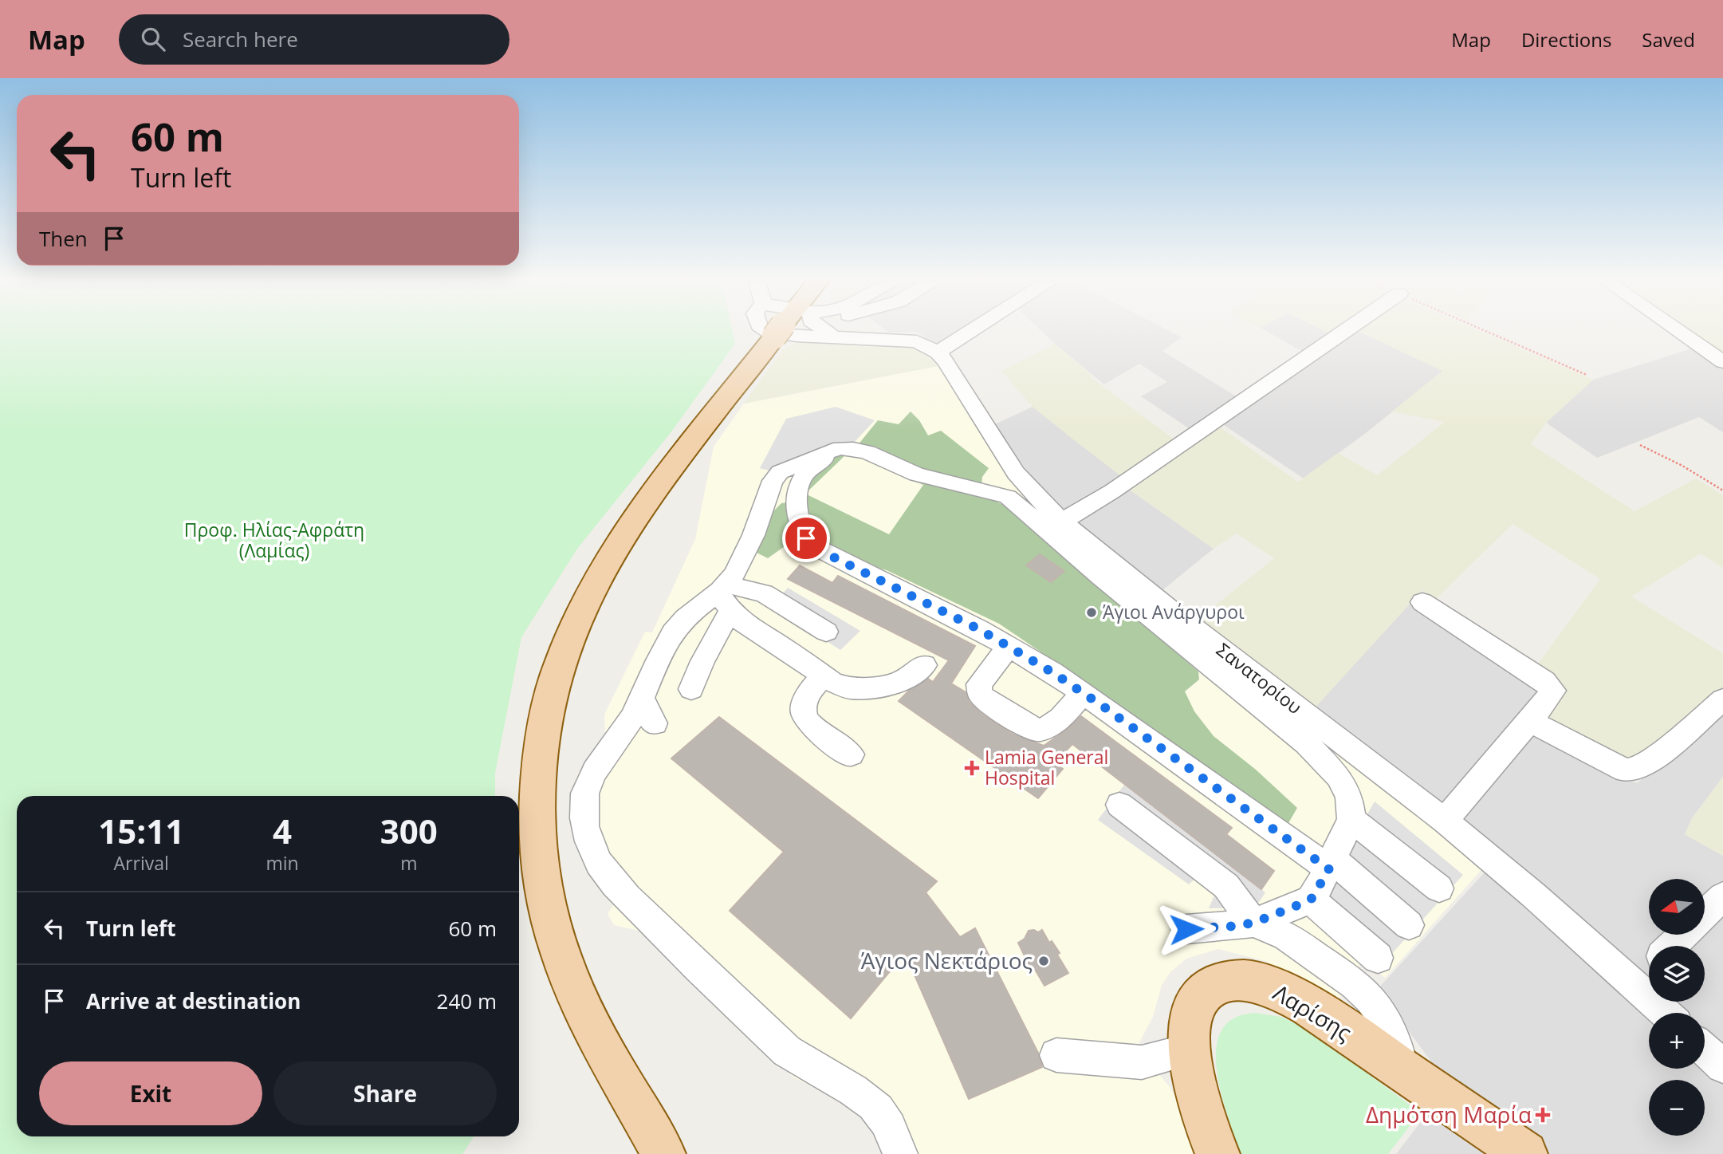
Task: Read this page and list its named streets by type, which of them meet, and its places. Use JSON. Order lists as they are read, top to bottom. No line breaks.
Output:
{"streets":{"main road":["Λαρίσης"],"street":["Σανατορίου"]},"parks":["Προφ. Ηλίας-Αφράτη (Λαμίας)"],"places":{"other":["Άγιοι Ανάργυροι","Άγιος Νεκτάριος"],"health":["Lamia General Hospital","Δημότση Μαρία"]},"north":"left","page":{"header":"Map","search":"Search here","nav":["Map","Directions","Saved"],"turn":["60 m","Turn left"],"then":"Then","eta":["15:11","Arrival","4","min","300","m"],"map_buttons":["+","−"],"list":[{"name":"Turn left","value":"60 m"},{"name":"Arrive at destination","value":"240 m"}],"buttons":["Exit","Share"]}}
